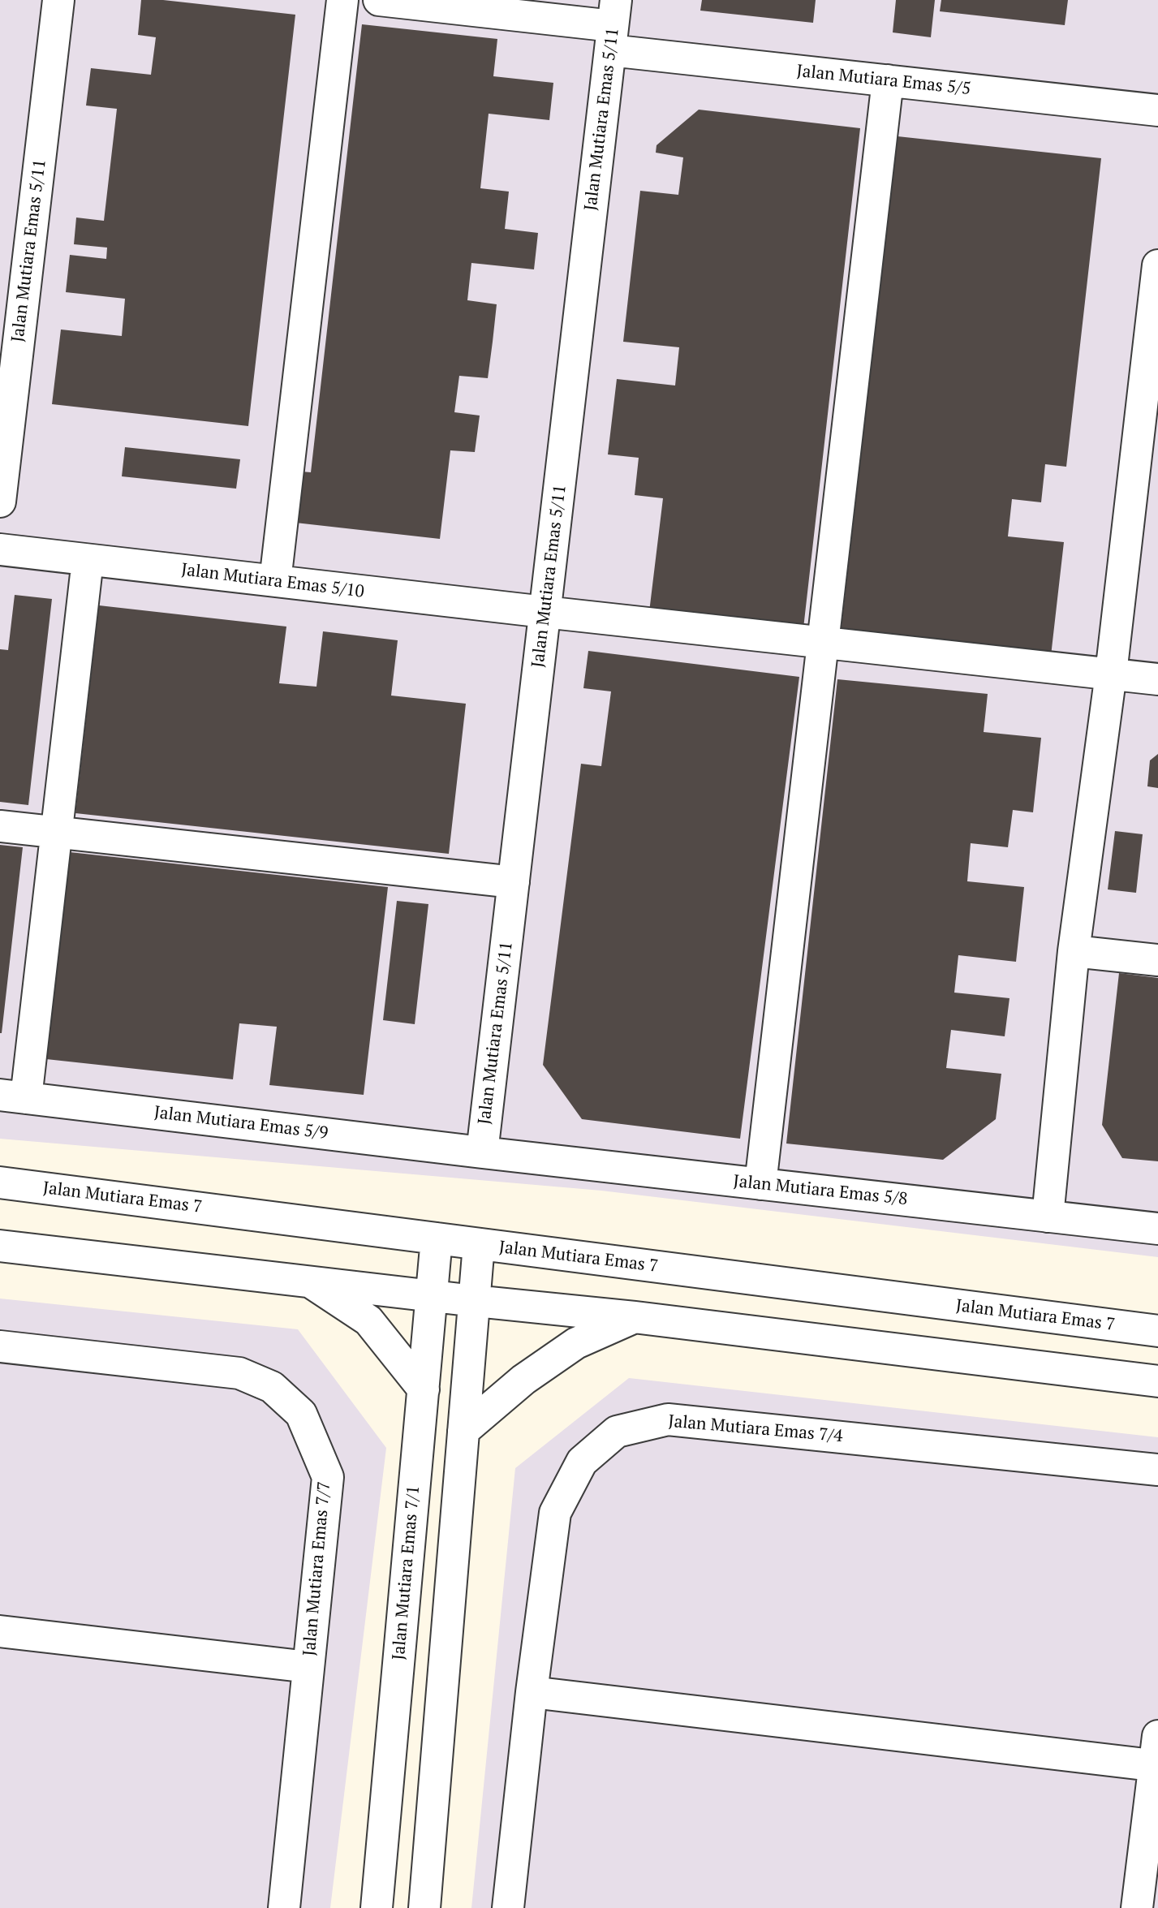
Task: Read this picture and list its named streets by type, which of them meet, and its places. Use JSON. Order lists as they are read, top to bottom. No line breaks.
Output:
{"streets":{"street":["Jalan Mutiara Emas 5/5","Jalan Mutiara Emas 5/11","Jalan Mutiara Emas 5/10","Jalan Mutiara Emas 5/9","Jalan Mutiara Emas 5/8","Jalan Mutiara Emas 7","Jalan Mutiara Emas 7/4","Jalan Mutiara Emas 7/7","Jalan Mutiara Emas 7/1"]},"crossings":[["Jalan Mutiara Emas 5/5","Jalan Mutiara Emas 5/11"],["Jalan Mutiara Emas 5/11","Jalan Mutiara Emas 5/10"],["Jalan Mutiara Emas 5/11","Jalan Mutiara Emas 5/9"],["Jalan Mutiara Emas 5/11","Jalan Mutiara Emas 5/8"],["Jalan Mutiara Emas 5/9","Jalan Mutiara Emas 5/8"],["Jalan Mutiara Emas 7","Jalan Mutiara Emas 7/1"]]}
